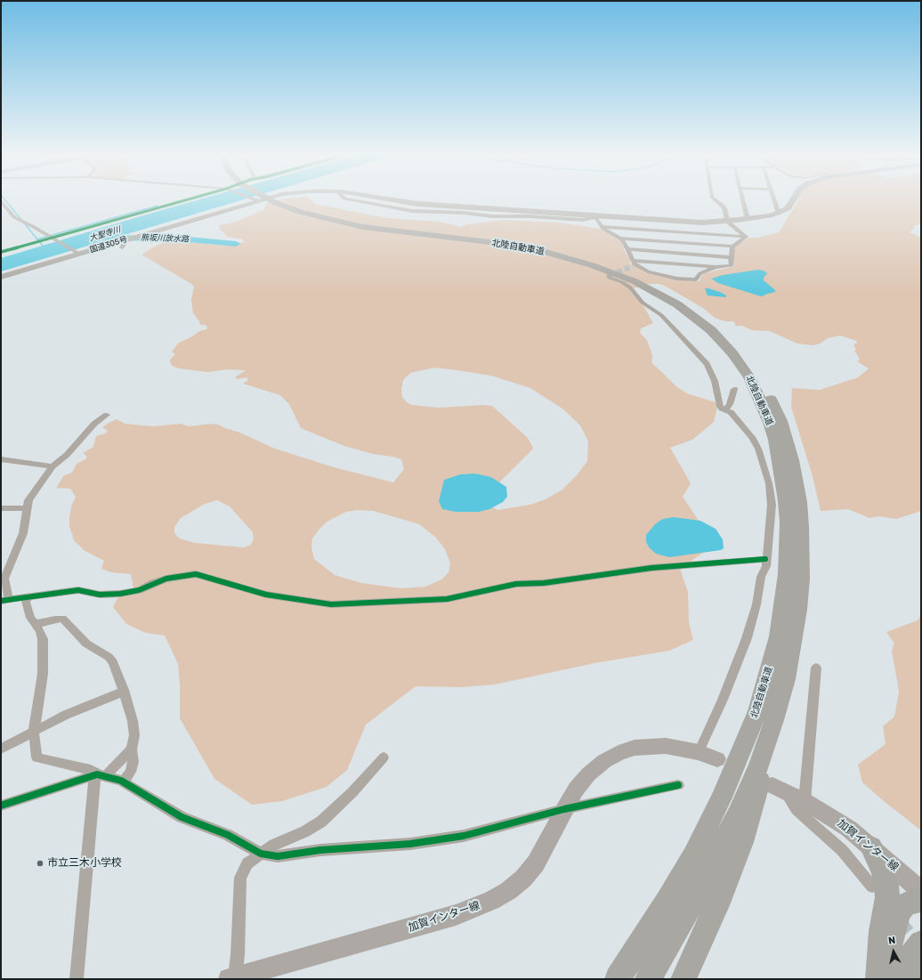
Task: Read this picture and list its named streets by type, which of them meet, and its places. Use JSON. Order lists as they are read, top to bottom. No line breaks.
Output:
{"streets":{"highway":["国道305号","北陸自動車道"],"main road":["加賀インター線"]},"water":["大聖寺川","熊坂川放水路"],"places":["市立三木小学校"],"north":"top"}
